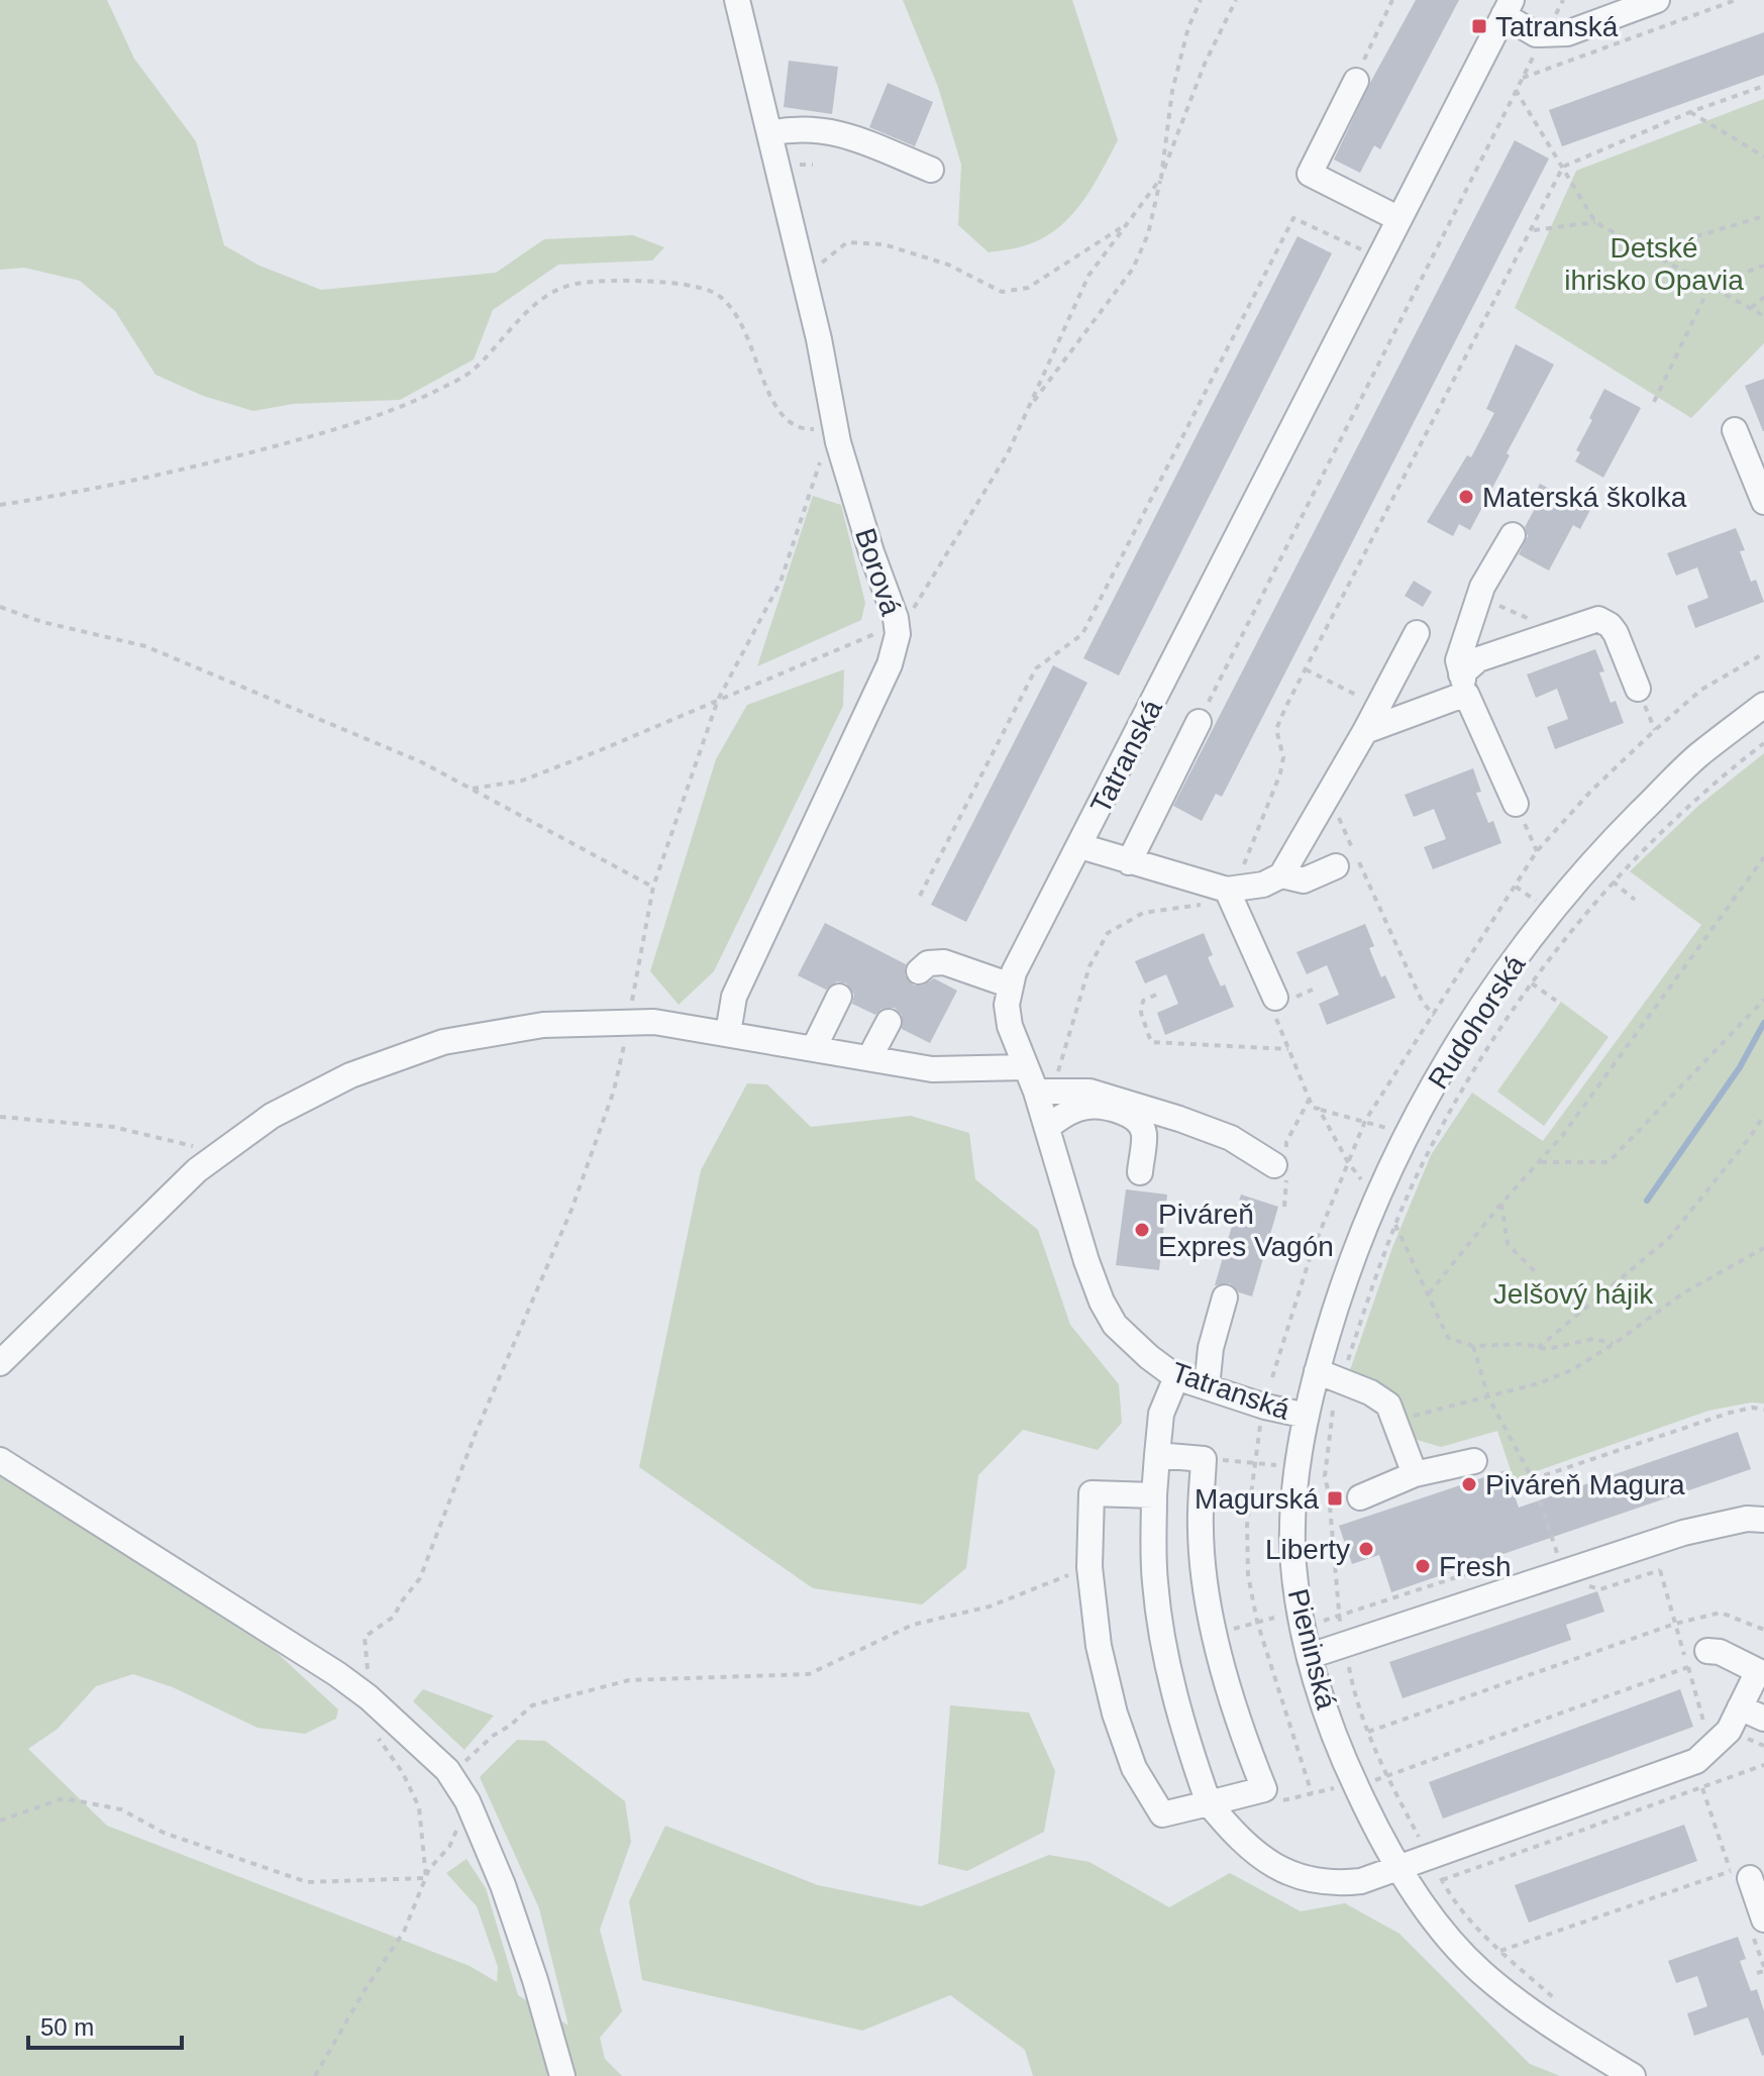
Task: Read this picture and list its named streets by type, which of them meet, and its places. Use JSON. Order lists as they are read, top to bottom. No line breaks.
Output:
{"streets":{"street":["Borová","Tatranská","Rudohorská","Pieninská"]},"crossings":[["Tatranská","Rudohorská"],["Tatranská","Pieninská"],["Rudohorská","Pieninská"]],"parks":["Detské ihrisko Opavia","Jelšový hájik"],"places":{"transit":["Tatranská","Magurská"],"other":["Materská školka","Piváreň Expres Vagón","Piváreň Magura","Liberty","Fresh"]},"scale_bar":"50 m"}
